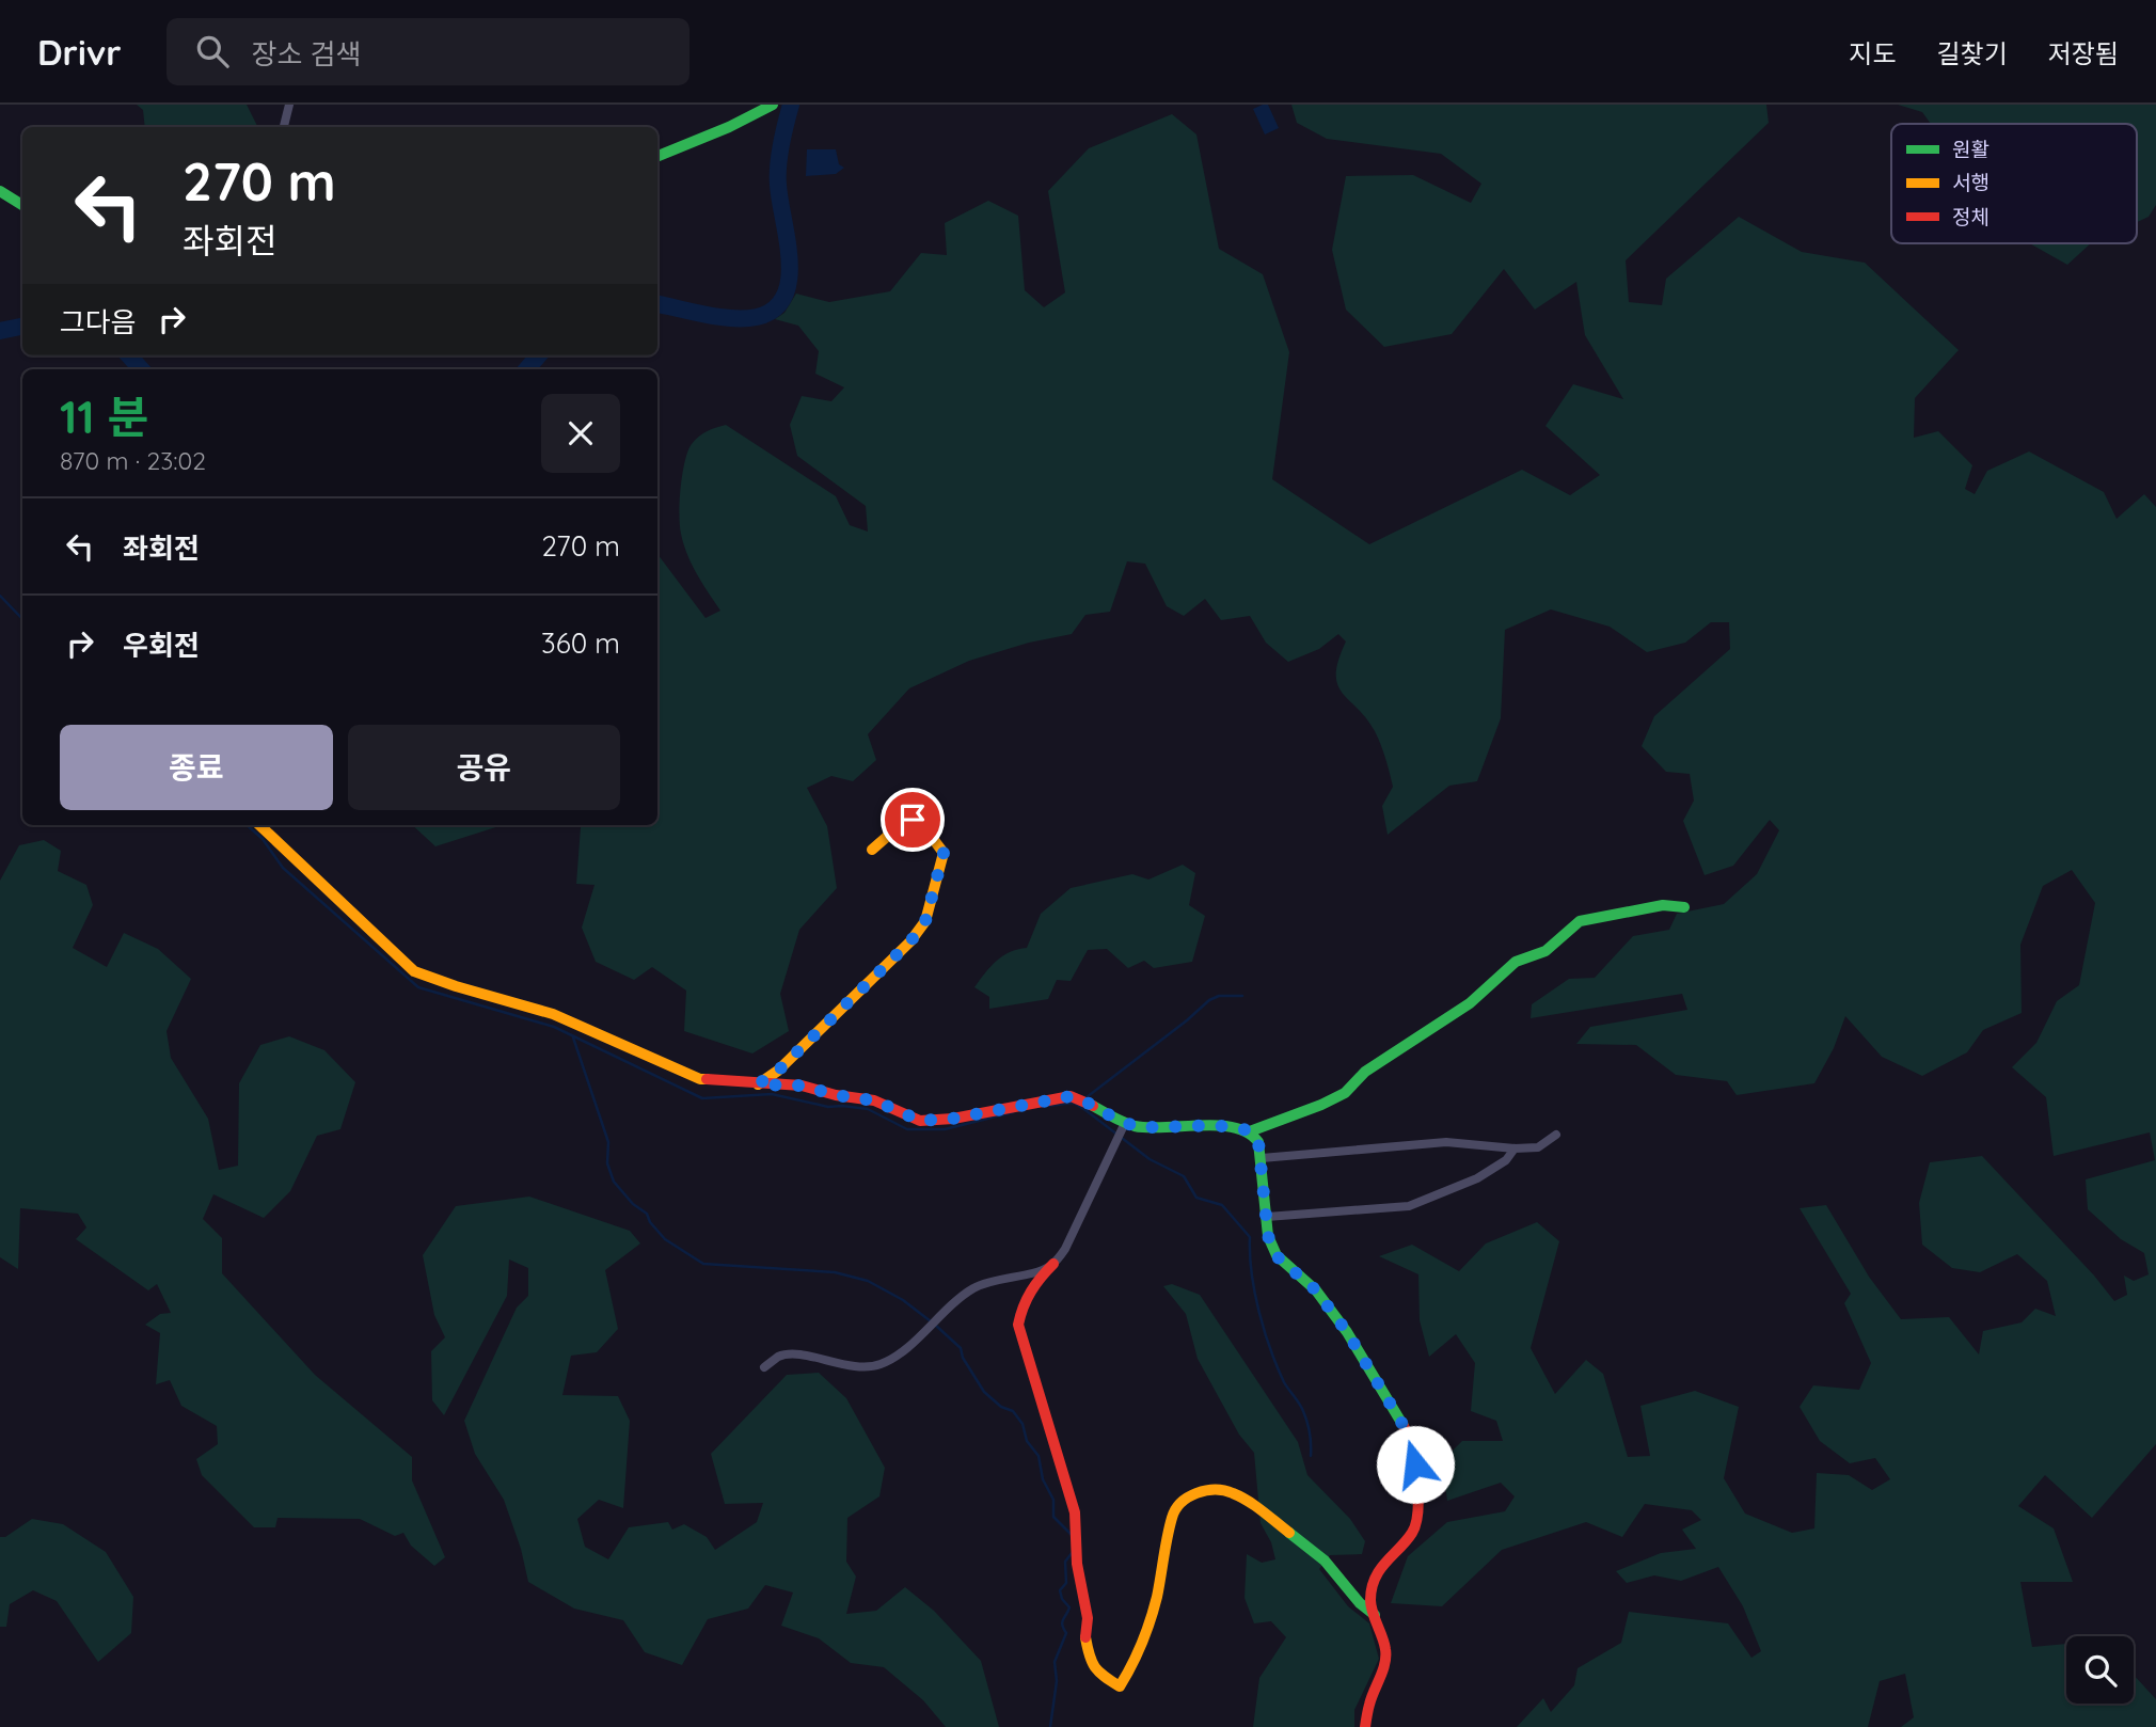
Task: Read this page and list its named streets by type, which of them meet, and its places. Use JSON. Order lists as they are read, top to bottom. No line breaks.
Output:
{"legend":["원활","서행","정체"],"page":{"header":"Drivr","search":"장소 검색","nav":["지도","길찾기","저장됨"],"turn":["270 m","좌회전"],"then":"그다음","heading":["11 분","870 m · 23:02"],"list":[{"name":"좌회전","value":"270 m"},{"name":"우회전","value":"360 m"}],"buttons":["종료","공유"]}}
